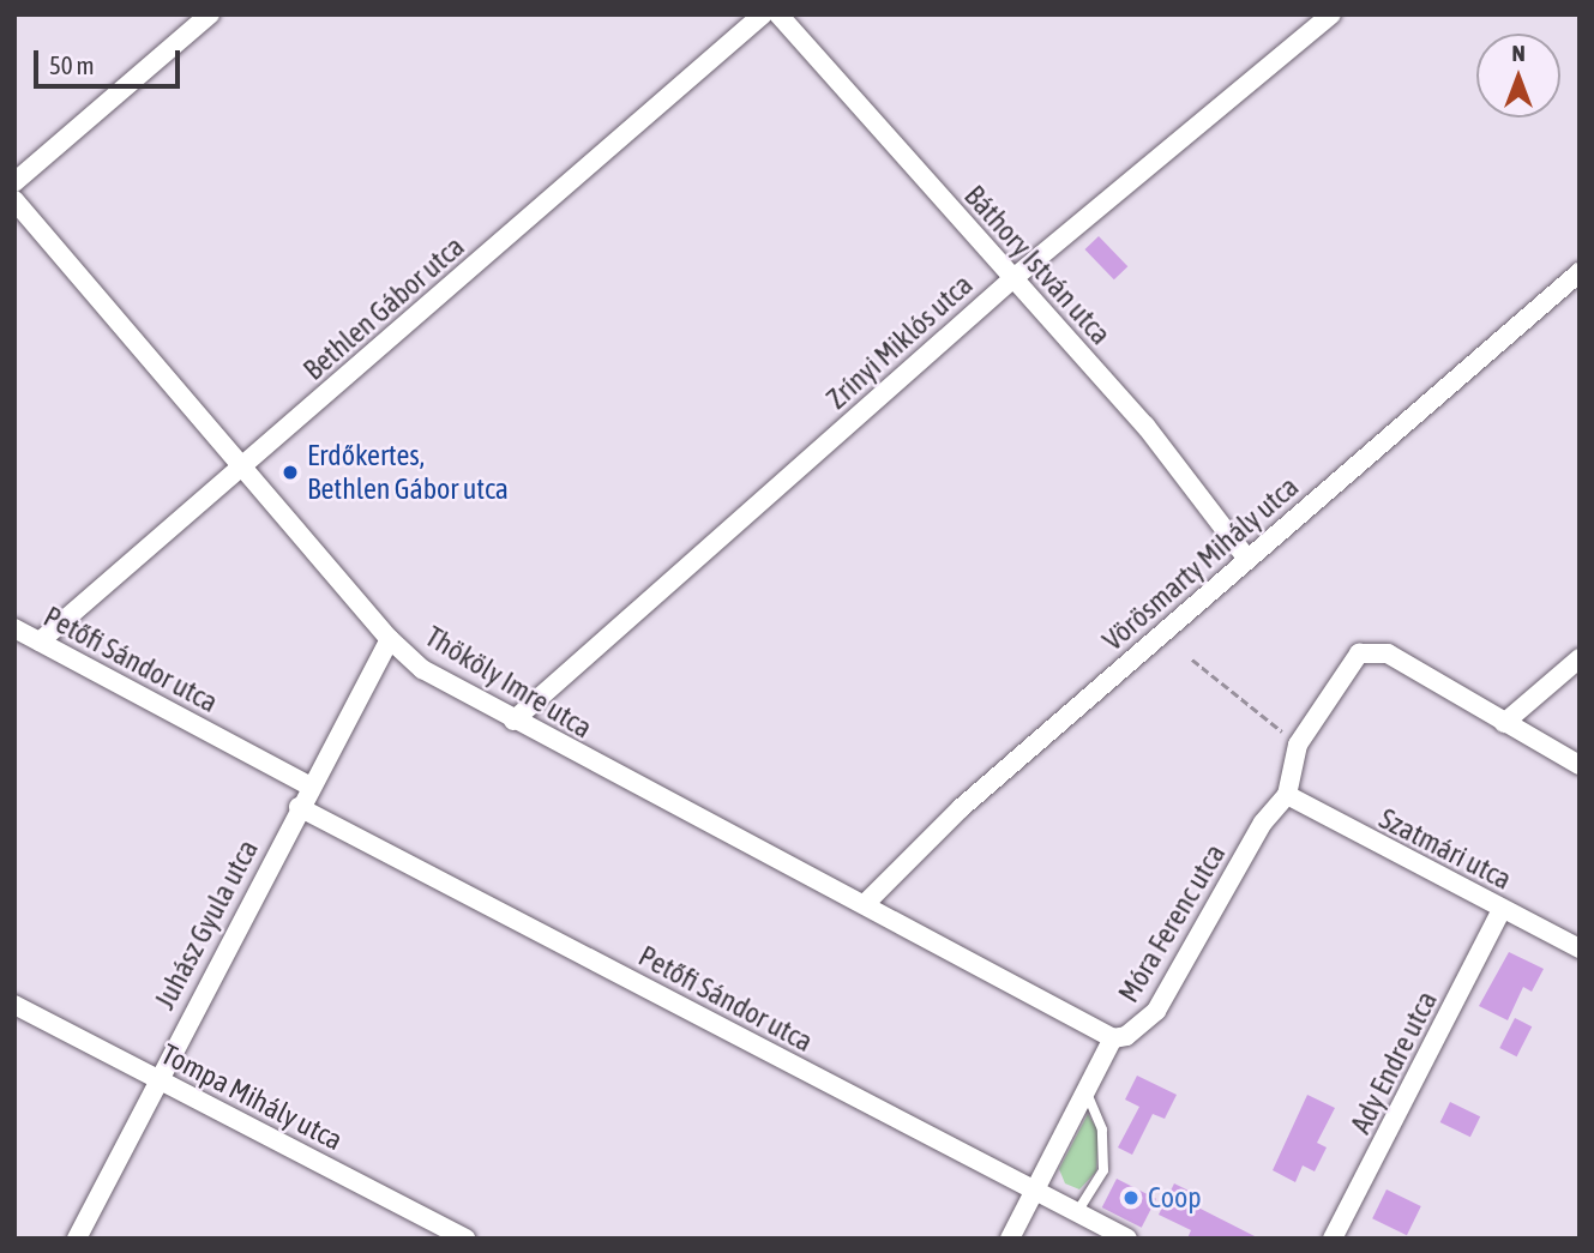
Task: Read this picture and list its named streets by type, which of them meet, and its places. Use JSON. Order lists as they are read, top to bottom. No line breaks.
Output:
{"streets":{"street":["Báthory István utca","Bethlen Gábor utca","Zrínyi Miklós utca","Vörösmarty Mihály utca","Petőfi Sándor utca","Thököly Imre utca","Szatmári utca","Móra Ferenc utca","Juhász Gyula utca","Ady Endre utca","Tompa Mihály utca"]},"crossings":[["Báthory István utca","Zrínyi Miklós utca"],["Báthory István utca","Vörösmarty Mihály utca"],["Bethlen Gábor utca","Petőfi Sándor utca"],["Bethlen Gábor utca","Thököly Imre utca"],["Zrínyi Miklós utca","Thököly Imre utca"],["Vörösmarty Mihály utca","Thököly Imre utca"],["Petőfi Sándor utca","Móra Ferenc utca"],["Petőfi Sándor utca","Juhász Gyula utca"],["Thököly Imre utca","Móra Ferenc utca"],["Thököly Imre utca","Juhász Gyula utca"],["Szatmári utca","Móra Ferenc utca"],["Szatmári utca","Ady Endre utca"],["Juhász Gyula utca","Tompa Mihály utca"]],"places":["Erdőkertes, Bethlen Gábor utca","Coop"],"scale_bar":"50 m","north":"top"}
